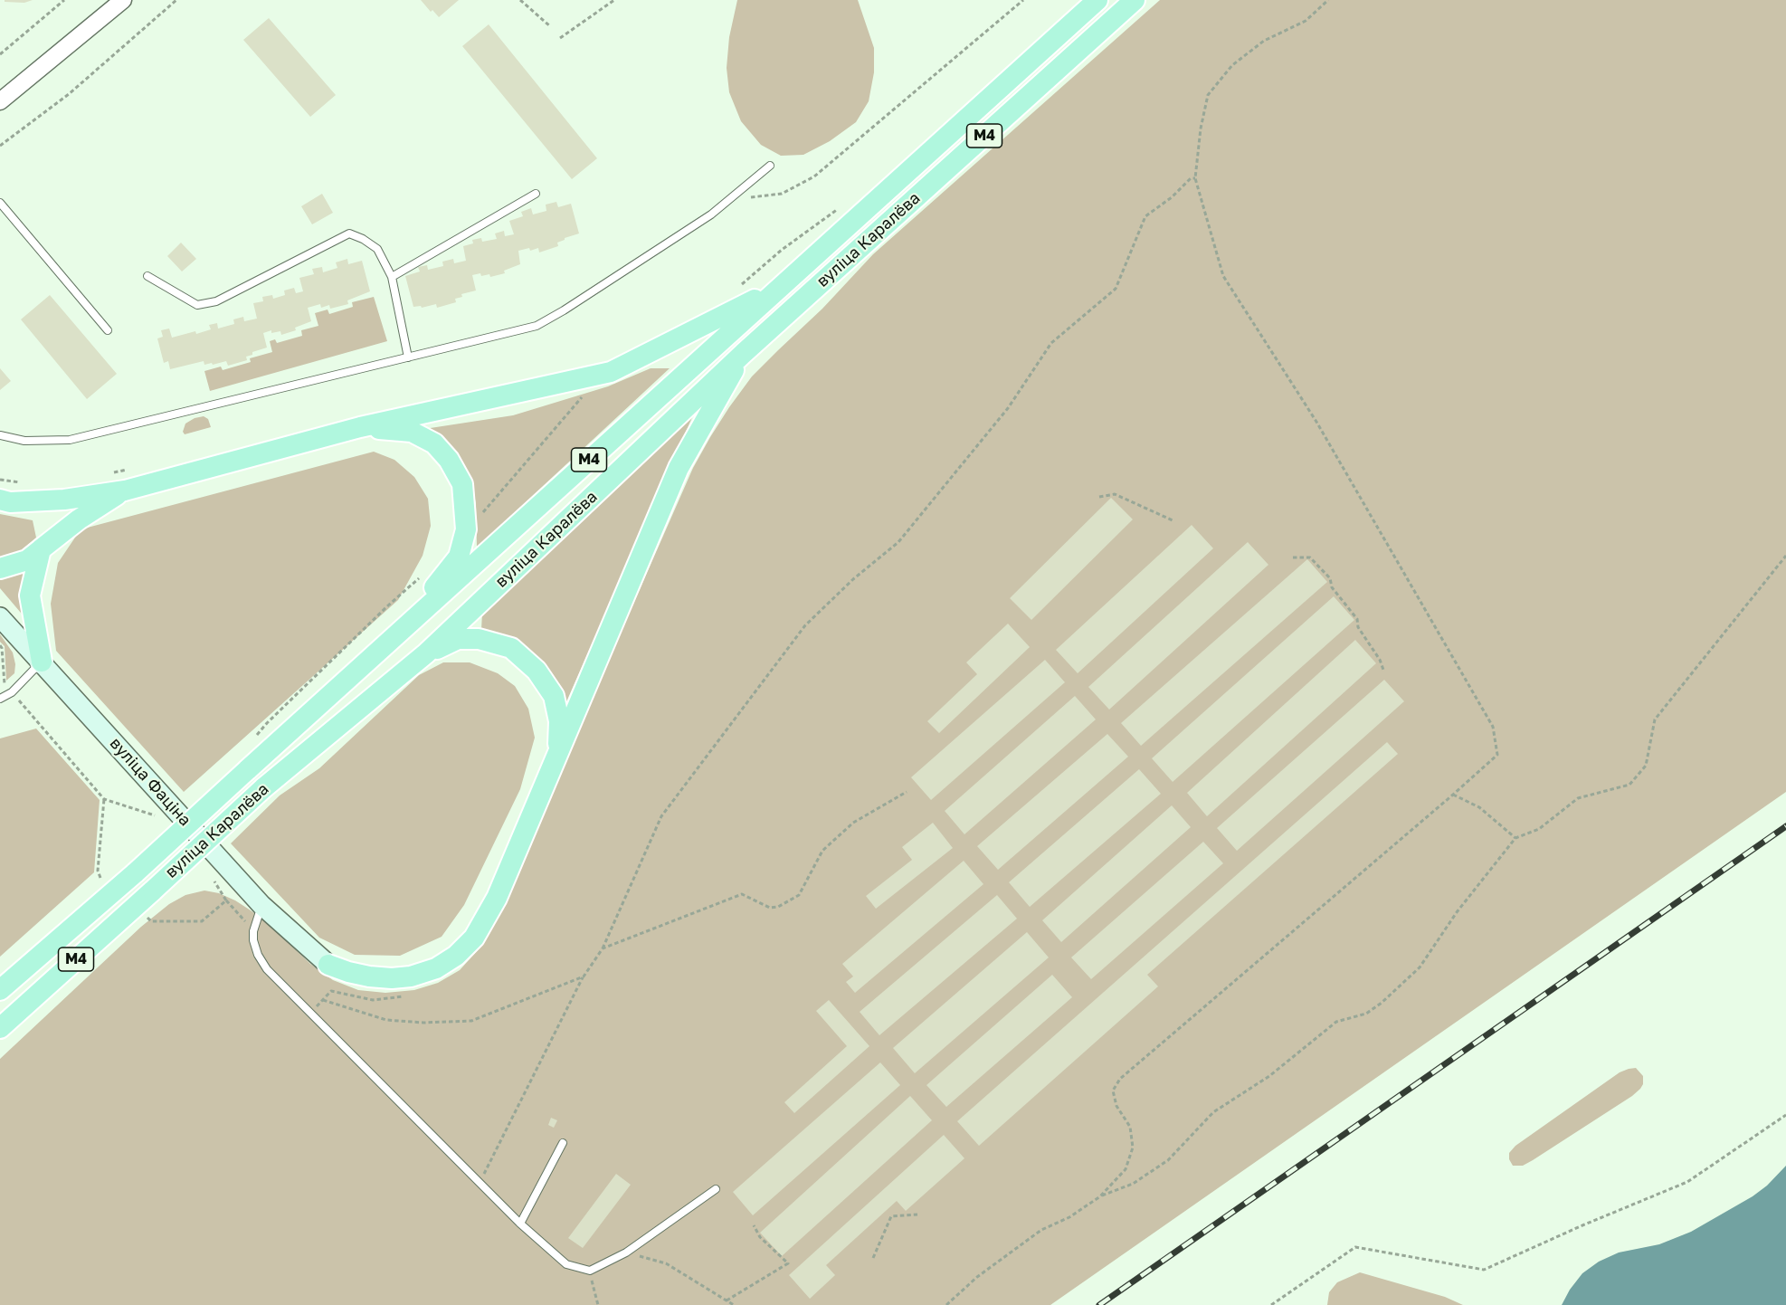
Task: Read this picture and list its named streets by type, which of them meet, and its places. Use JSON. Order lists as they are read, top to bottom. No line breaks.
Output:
{"streets":{"main road":["М4","вуліца Каралёва","вуліца Фаціна"]}}
